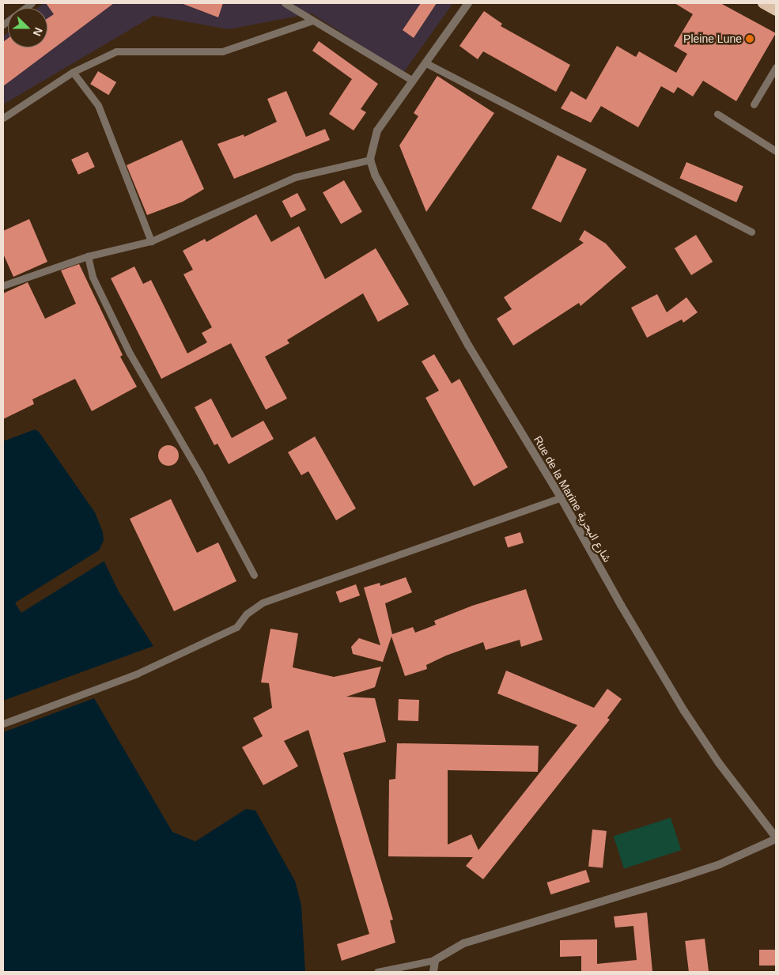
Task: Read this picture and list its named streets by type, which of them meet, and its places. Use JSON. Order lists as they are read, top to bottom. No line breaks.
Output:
{"streets":{"street":["Rue de la Marine شارع البحرية"]},"places":["Pleine Lune"],"north":"right"}
